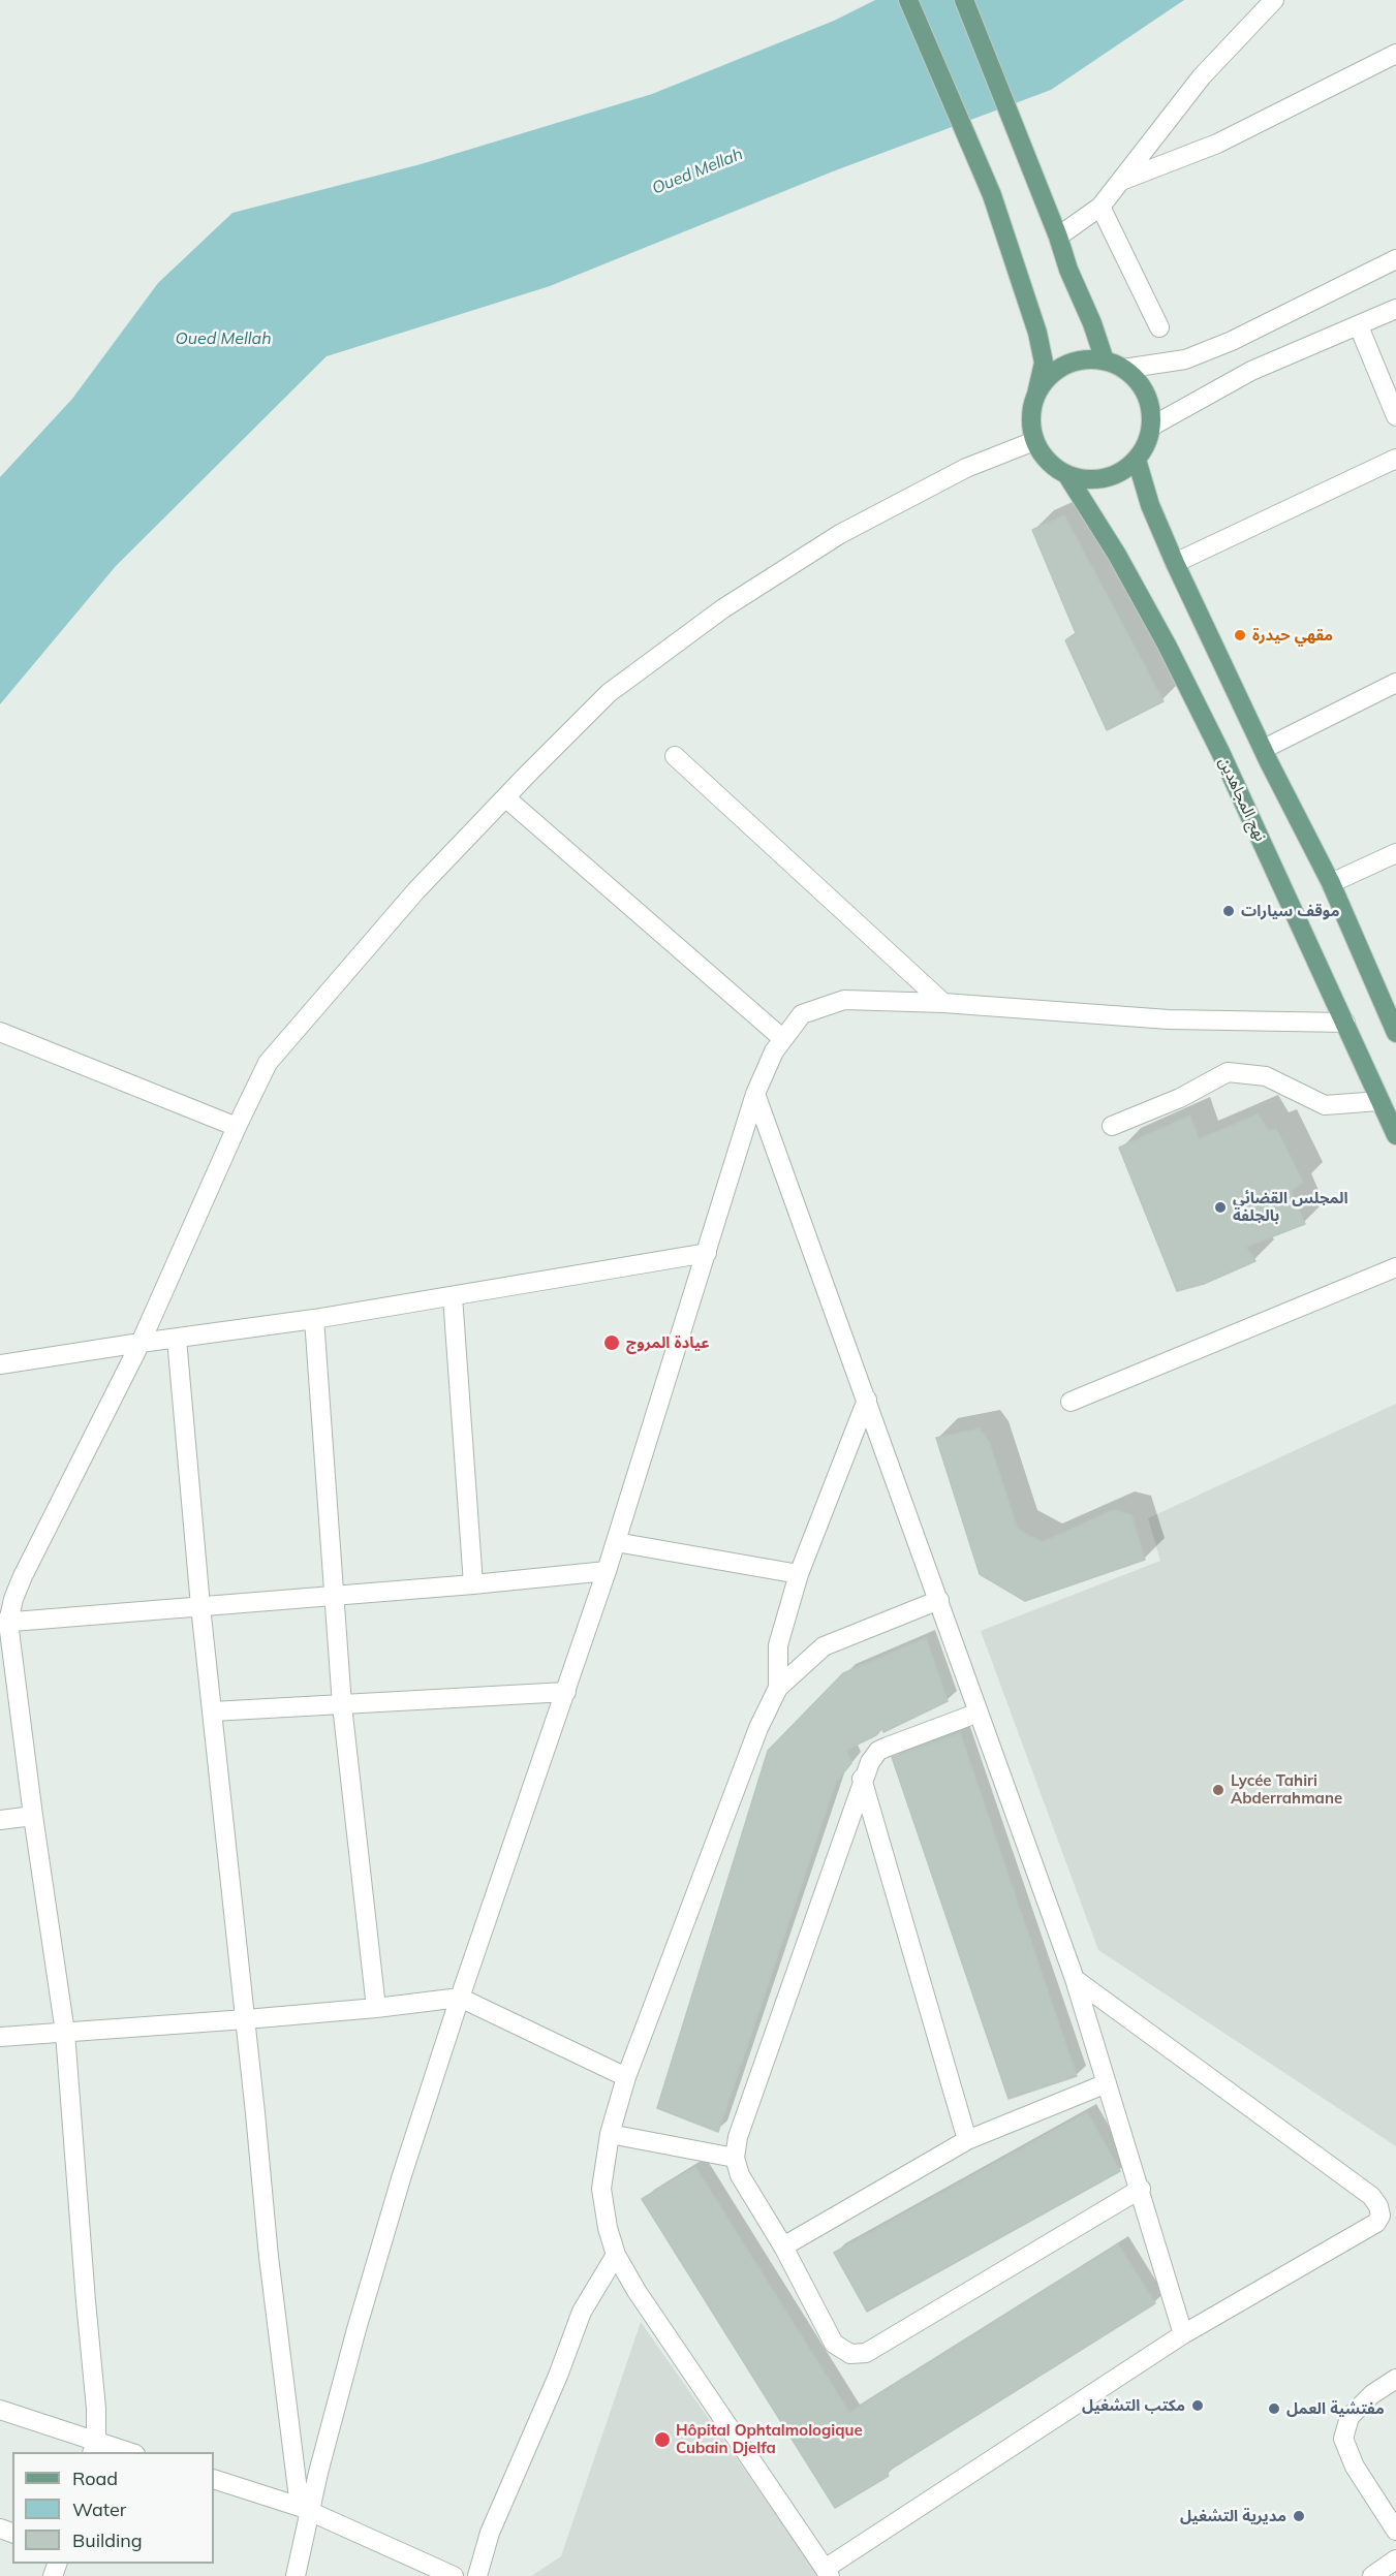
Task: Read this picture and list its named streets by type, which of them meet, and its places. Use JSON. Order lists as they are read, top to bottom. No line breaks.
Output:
{"streets":{"main road":["نهج المجاهدين"]},"water":["Oued Mellah"],"places":["مقهي حيدرة","موقف سيارات","المجلس القضائي بالجلفة","عيادة المروج","Lycée Tahiri Abderrahmane","مكتب التشغيل","مفتشية العمل","Hôpital Ophtalmologique Cubain Djelfa","مديرية التشغيل"],"legend":["Road","Water","Building"]}
